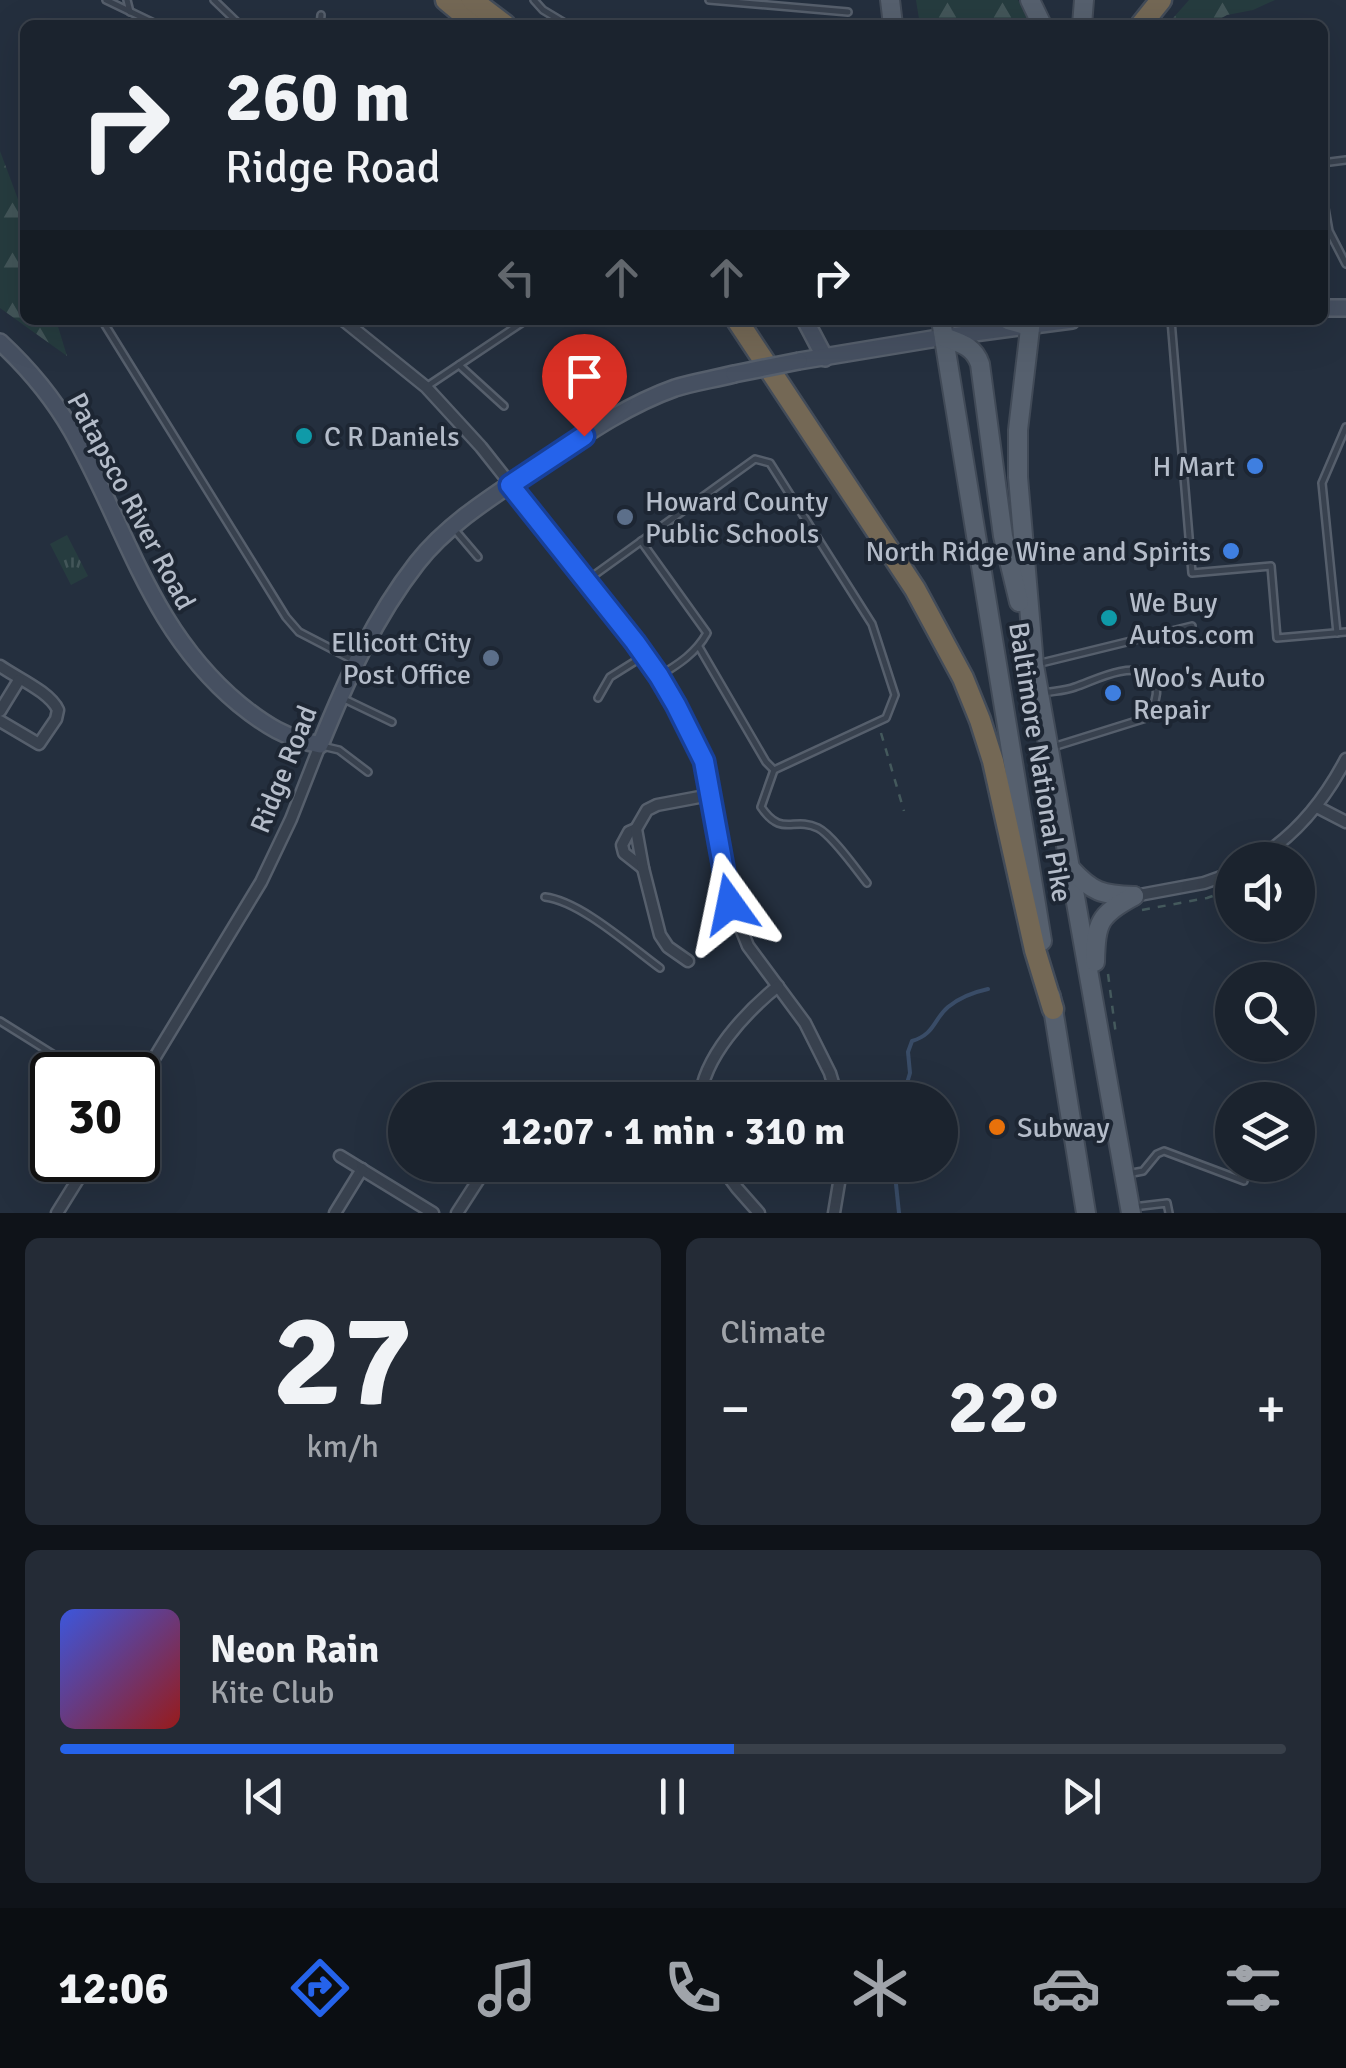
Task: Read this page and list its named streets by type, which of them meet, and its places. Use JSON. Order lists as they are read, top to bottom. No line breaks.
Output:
{"streets":{"main road":["Baltimore National Pike"],"street":["Patapsco River Road","Ridge Road"]},"crossings":[["Patapsco River Road","Ridge Road"],["Baltimore National Pike","Ridge Road"]],"places":["C R Daniels","H Mart","Howard County Public Schools","North Ridge Wine and Spirits","We Buy Autos.com","Ellicott City Post Office","Woo's Auto Repair","Subway"],"page":{"turn":["260 m","Ridge Road"],"limit":"30","trip":"12:07 · 1 min · 310 m","tile":[["27","km/h"],"Climate"],"heat":["−","22°","+"],"song":["Neon Rain","Kite Club"],"tabs":"12:06"}}
